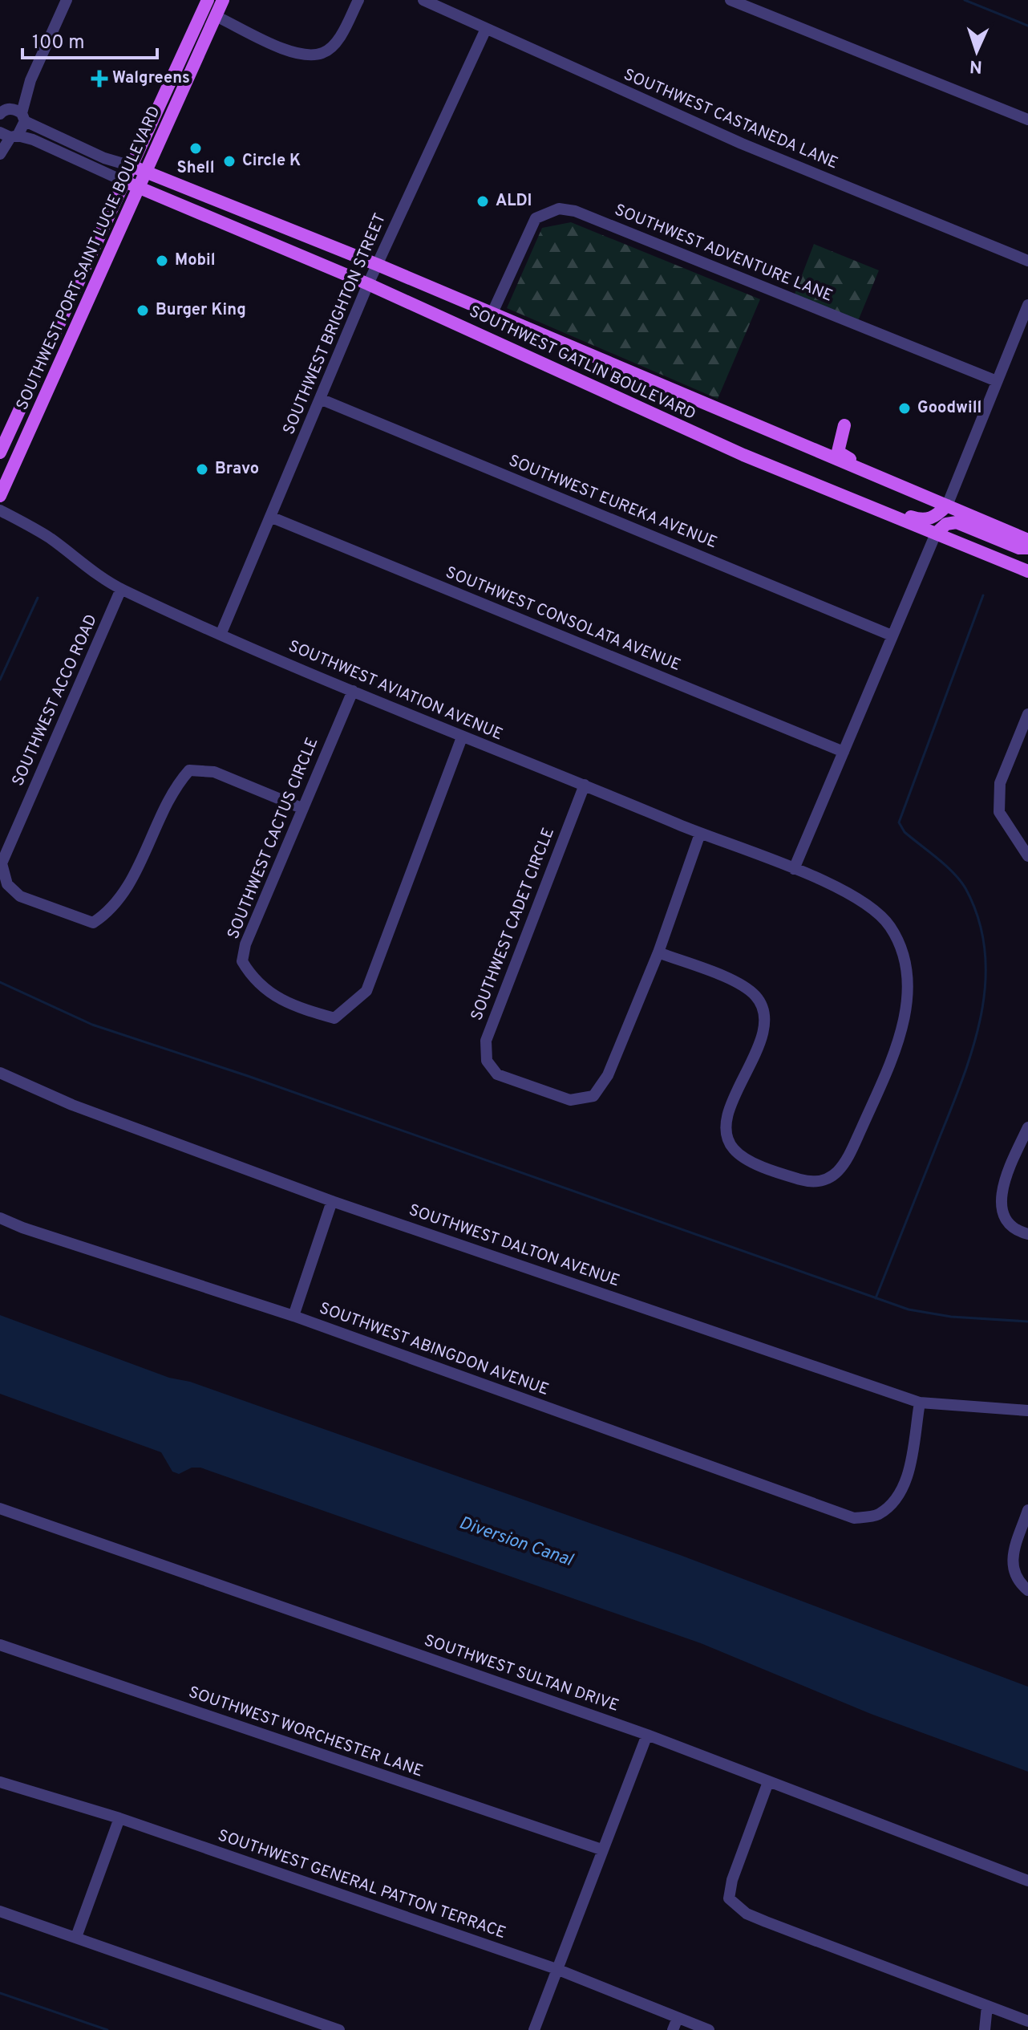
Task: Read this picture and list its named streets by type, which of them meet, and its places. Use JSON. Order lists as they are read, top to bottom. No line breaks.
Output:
{"streets":{"main road":["SOUTHWEST PORT SAINT LUCIE BOULEVARD","SOUTHWEST GATLIN BOULEVARD"],"street":["SOUTHWEST CASTANEDA LANE","SOUTHWEST ADVENTURE LANE","SOUTHWEST BRIGHTON STREET","SOUTHWEST EUREKA AVENUE","SOUTHWEST CONSOLATA AVENUE","SOUTHWEST AVIATION AVENUE","SOUTHWEST ACCO ROAD","SOUTHWEST CACTUS CIRCLE","SOUTHWEST CADET CIRCLE","SOUTHWEST DALTON AVENUE","SOUTHWEST ABINGDON AVENUE","SOUTHWEST SULTAN DRIVE","SOUTHWEST WORCHESTER LANE","SOUTHWEST GENERAL PATTON TERRACE"]},"crossings":[["SOUTHWEST CASTANEDA LANE","SOUTHWEST BRIGHTON STREET"],["SOUTHWEST ADVENTURE LANE","SOUTHWEST GATLIN BOULEVARD"],["SOUTHWEST PORT SAINT LUCIE BOULEVARD","SOUTHWEST GATLIN BOULEVARD"],["SOUTHWEST BRIGHTON STREET","SOUTHWEST GATLIN BOULEVARD"],["SOUTHWEST BRIGHTON STREET","SOUTHWEST EUREKA AVENUE"],["SOUTHWEST BRIGHTON STREET","SOUTHWEST CONSOLATA AVENUE"],["SOUTHWEST BRIGHTON STREET","SOUTHWEST AVIATION AVENUE"],["SOUTHWEST AVIATION AVENUE","SOUTHWEST ACCO ROAD"],["SOUTHWEST AVIATION AVENUE","SOUTHWEST CACTUS CIRCLE"],["SOUTHWEST AVIATION AVENUE","SOUTHWEST CADET CIRCLE"],["SOUTHWEST ACCO ROAD","SOUTHWEST CACTUS CIRCLE"],["SOUTHWEST DALTON AVENUE","SOUTHWEST ABINGDON AVENUE"]],"water":["Diversion Canal"],"places":{"health":["Walgreens"],"other":["Shell","Circle K","ALDI","Mobil","Burger King","Goodwill","Bravo"]},"scale_bar":"100 m","north":"bottom"}
